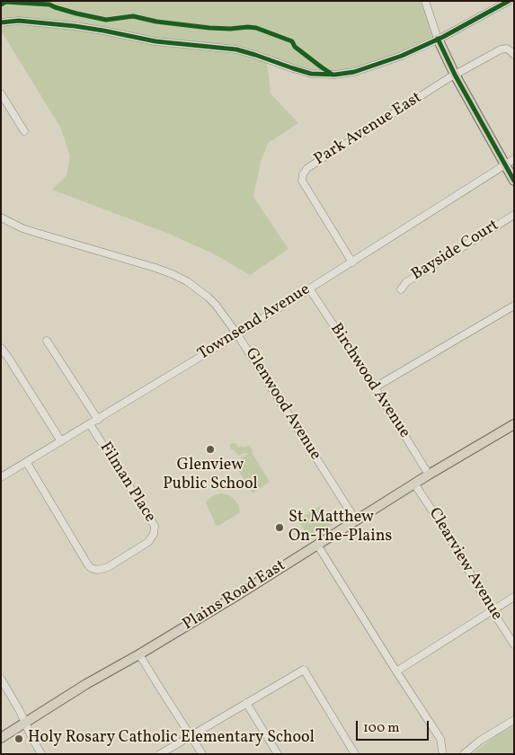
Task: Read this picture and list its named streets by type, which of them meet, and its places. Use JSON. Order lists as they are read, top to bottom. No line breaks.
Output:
{"streets":{"main road":["Plains Road East"],"street":["Park Avenue East","Bayside Court","Townsend Avenue","Birchwood Avenue","Glenwood Avenue","Filman Place","Clearview Avenue"]},"crossings":[["Park Avenue East","Townsend Avenue"],["Townsend Avenue","Birchwood Avenue"],["Townsend Avenue","Glenwood Avenue"],["Townsend Avenue","Filman Place"],["Birchwood Avenue","Plains Road East"],["Glenwood Avenue","Plains Road East"],["Clearview Avenue","Plains Road East"]],"places":["Glenview Public School","St. Matthew On-The-Plains","Holy Rosary Catholic Elementary School"],"scale_bar":"100 m"}
